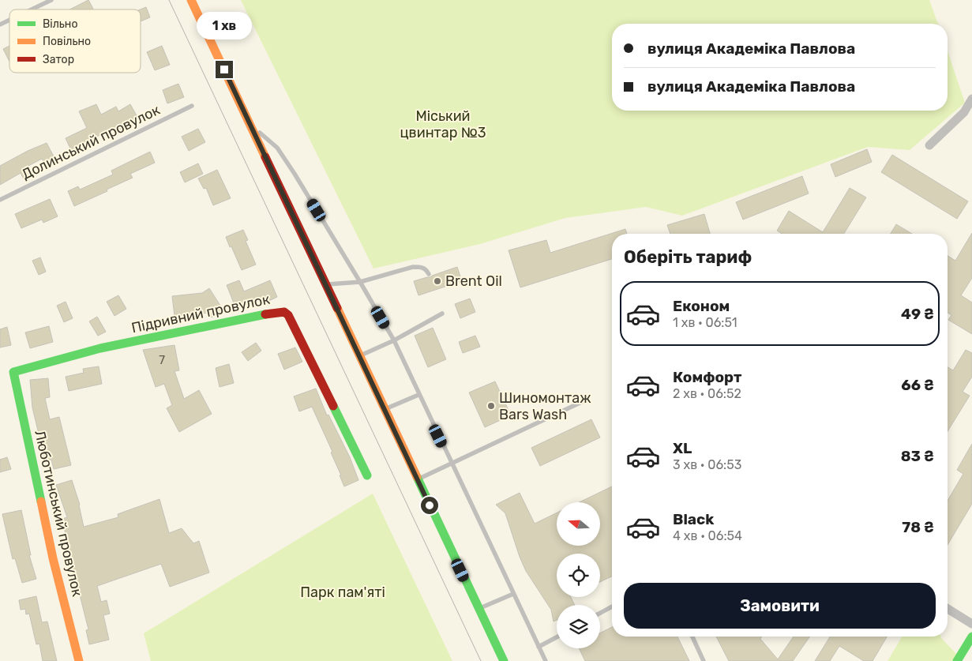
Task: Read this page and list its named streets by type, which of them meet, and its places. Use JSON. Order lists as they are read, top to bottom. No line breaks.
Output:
{"streets":{"street":["Підривний провулок","Люботинський провулок"],"lane":["Долинський провулок"]},"crossings":[["Підривний провулок","Люботинський провулок"]],"parks":["Міський цвинтар №3","Парк пам'яті"],"places":["Brent Oil","Шиномонтаж Bars Wash"],"house_numbers":["7"],"legend":["Вільно","Повільно","Затор"],"north":"left","page":{"bubble":"1 хв","banner":["вулиця Академіка Павлова","вулиця Академіка Павлова"],"heading":"Оберіть тариф","list":[{"name":"Економ","note":"1 хв · 06:51","value":"49 ₴"},{"name":"Комфорт","note":"2 хв · 06:52","value":"66 ₴"},{"name":"XL","note":"3 хв · 06:53","value":"83 ₴"},{"name":"Black","note":"4 хв · 06:54","value":"78 ₴"}],"buttons":"Замовити"}}
